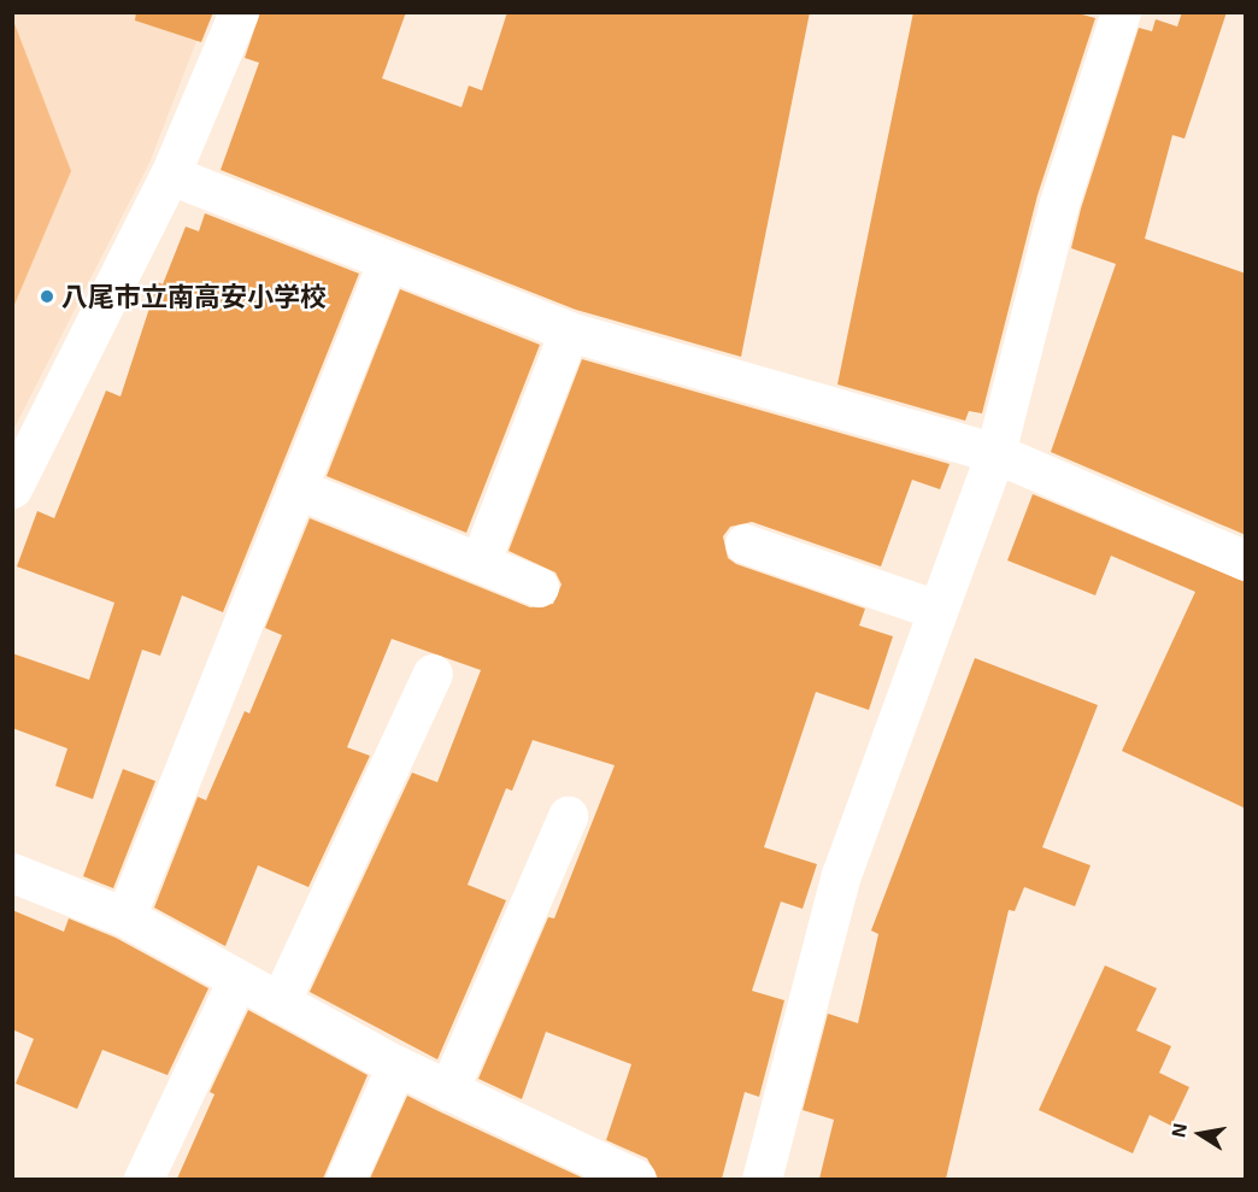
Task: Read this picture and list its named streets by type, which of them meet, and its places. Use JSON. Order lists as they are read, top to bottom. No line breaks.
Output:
{"places":["八尾市立南高安小学校"],"north":"left"}
